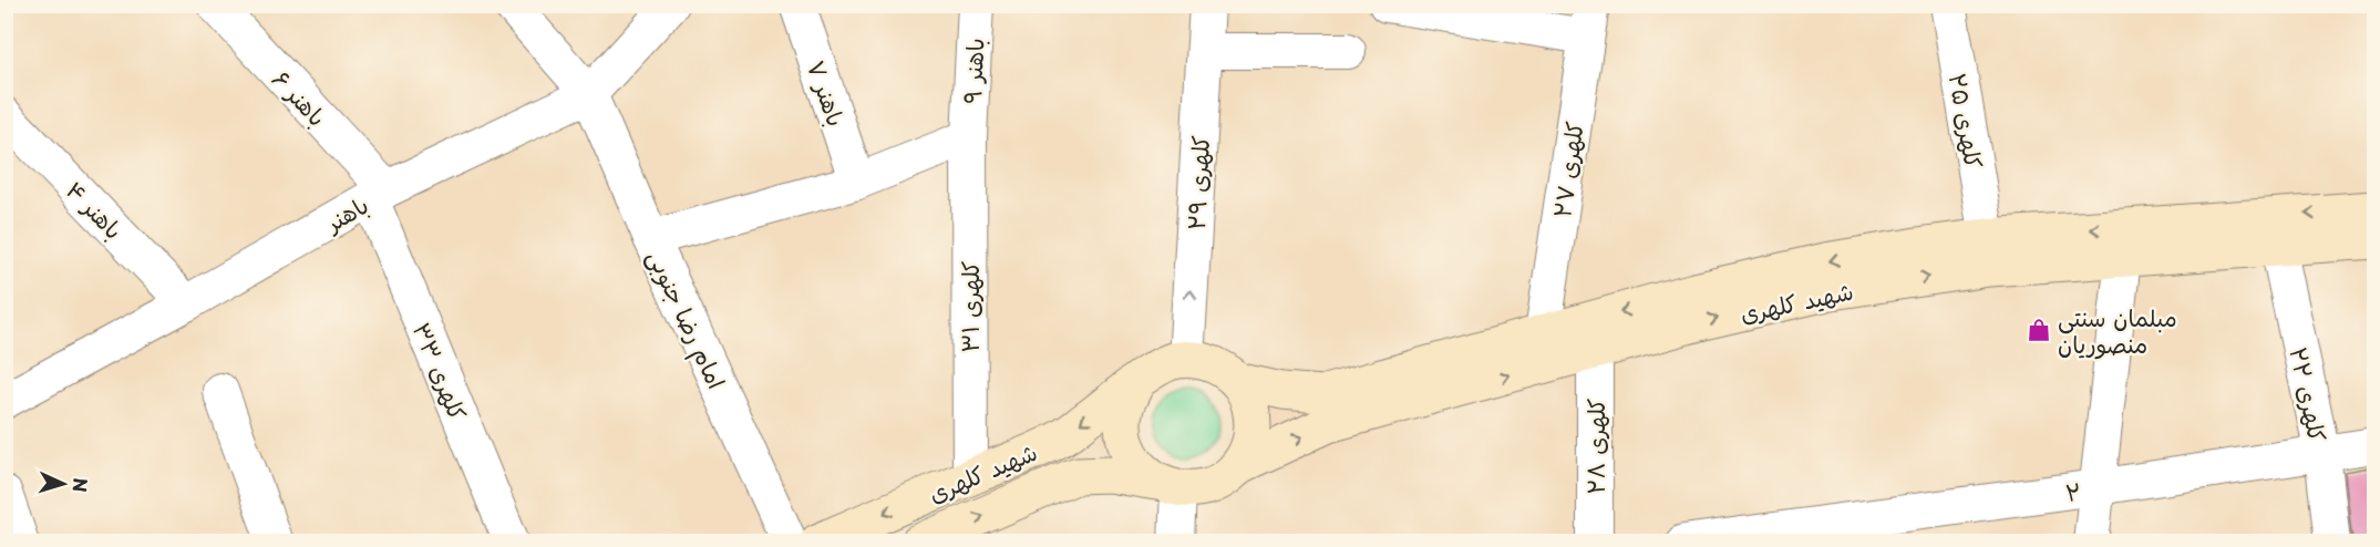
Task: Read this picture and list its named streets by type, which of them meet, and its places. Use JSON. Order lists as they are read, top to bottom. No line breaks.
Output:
{"streets":{"main road":["شهید کلهری"],"street":["باهنر ۹","باهنر ۷","باهنر ۶","کلهری ۲۵","کلهری ۲۷","کلهری ۲۹","باهنر ۴","باهنر","کلهری ۳۱","امام رضا جنوبی","کلهری ۳۳","کلهری ۲۲","کلهری ۲۸","۲"]},"crossings":[["باهنر ۹","کلهری ۳۱"],["باهنر ۶","باهنر"],["باهنر ۶","کلهری ۳۳"],["کلهری ۲۵","شهید کلهری"],["کلهری ۲۷","شهید کلهری"],["کلهری ۲۹","شهید کلهری"],["باهنر ۴","باهنر"],["باهنر","امام رضا جنوبی"],["باهنر","کلهری ۳۳"],["شهید کلهری","کلهری ۳۱"],["شهید کلهری","کلهری ۲۲"],["شهید کلهری","کلهری ۲۸"],["کلهری ۲۲","۲"]],"one_way":["کلهری ۲۹"],"places":{"shop":["مبلمان سنتی منصوریان"]},"north":"right"}
